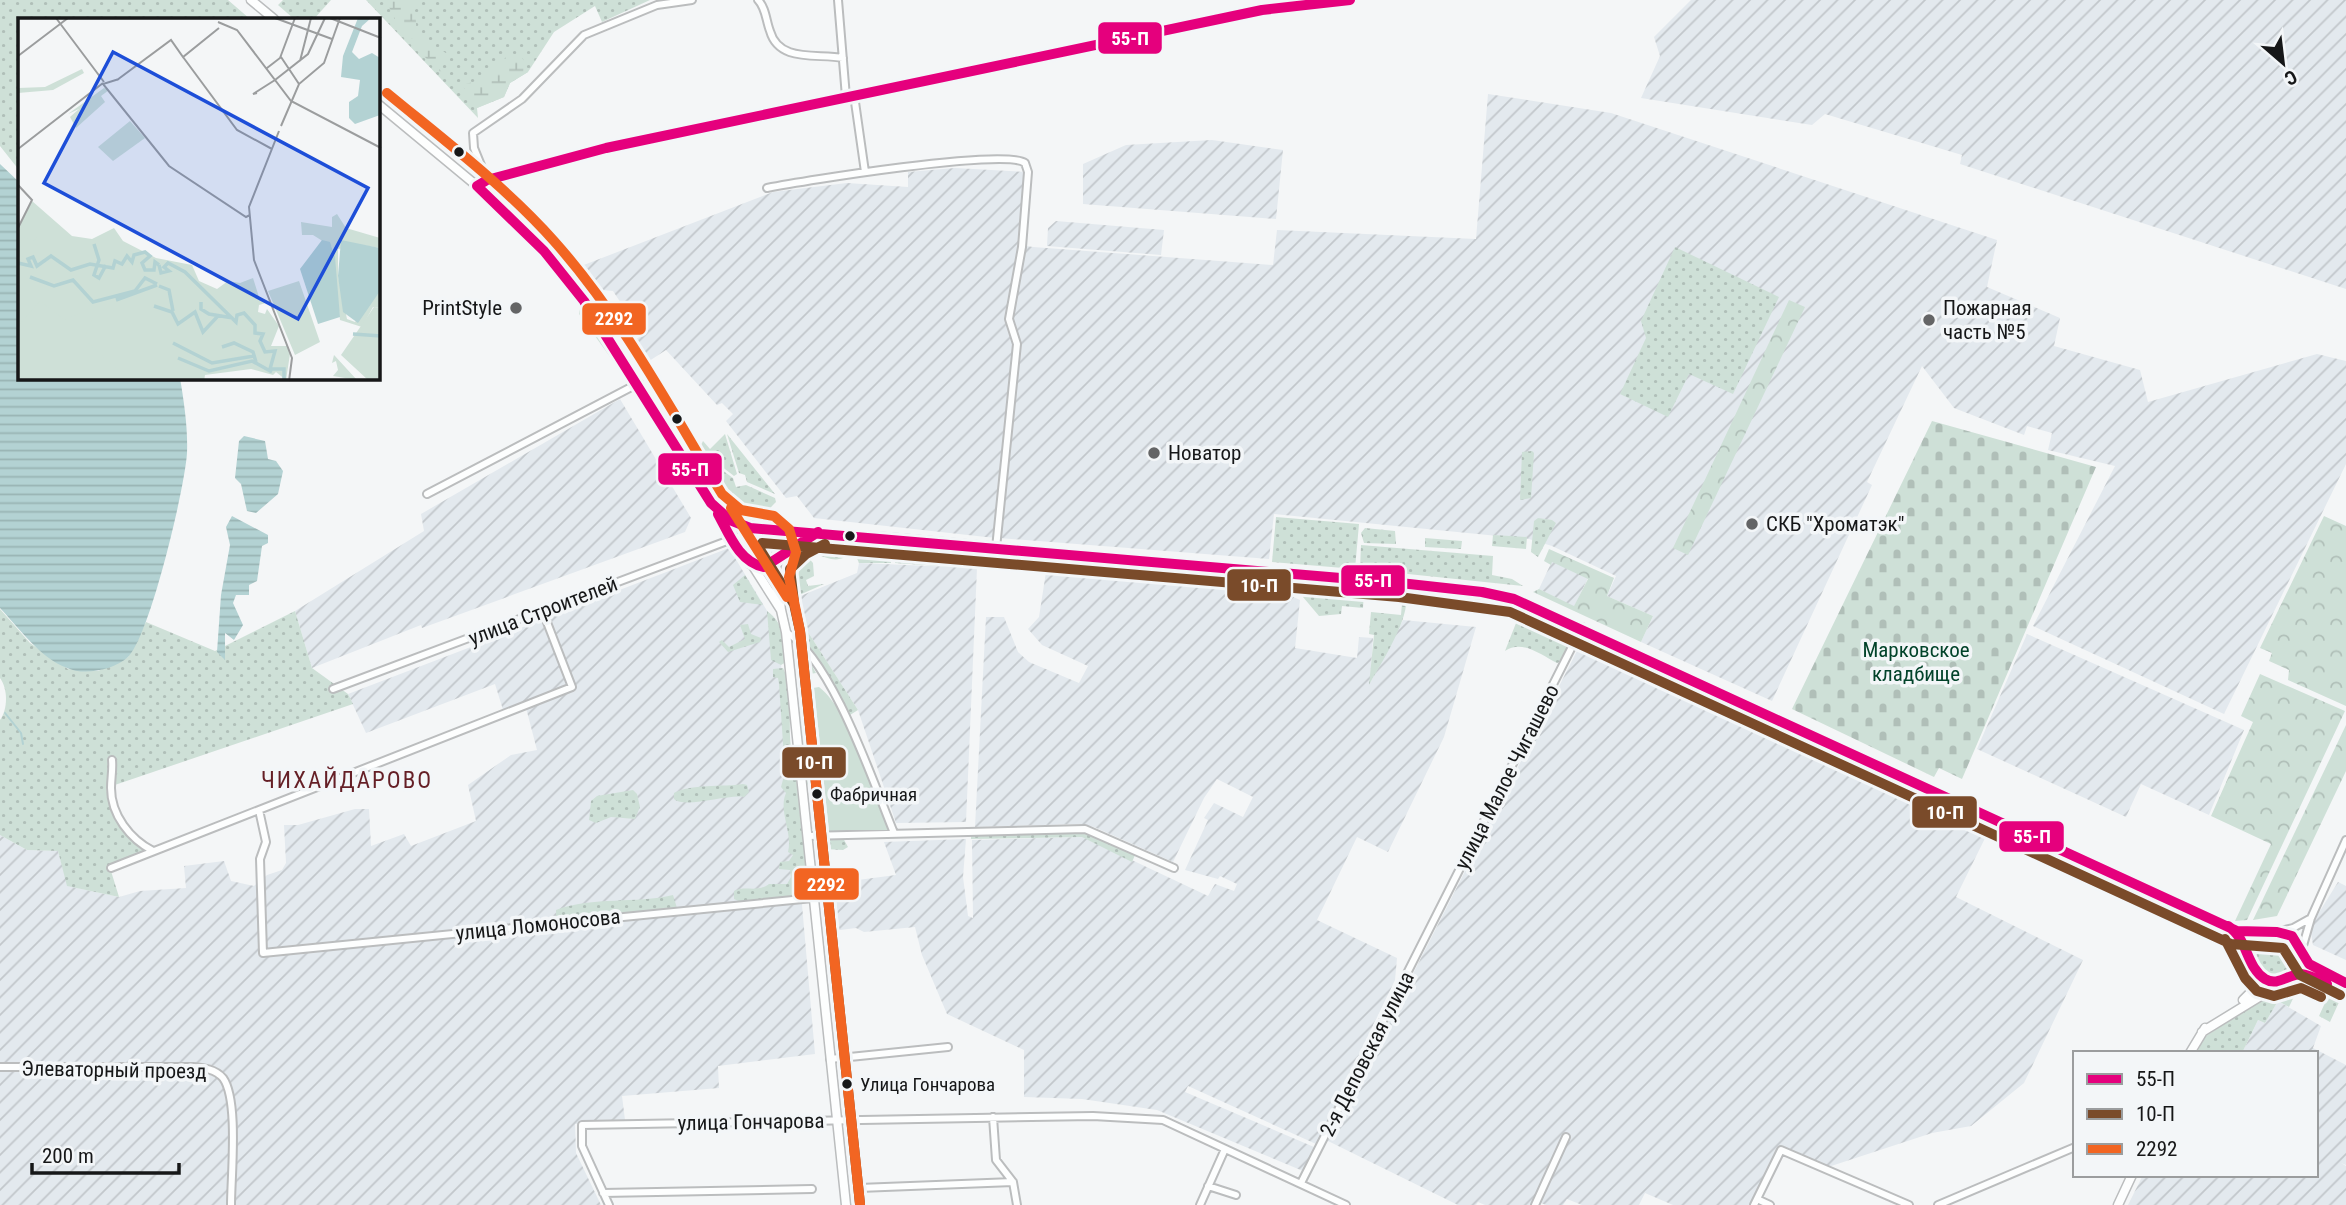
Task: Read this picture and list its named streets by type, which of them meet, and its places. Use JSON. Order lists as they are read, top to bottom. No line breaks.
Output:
{"streets":{"street":["улица Строителей","улица Малое Чигашево","улица Ломоносова","2-я Деповская улица","Элеваторный проезд","улица Гончарова"]},"crossings":[["улица Малое Чигашево","2-я Деповская улица"],["2-я Деповская улица","улица Гончарова"]],"districts":["ЧИХАЙДАРОВО"],"parks":["Марковское кладбище"],"places":["PrintStyle","Пожарная часть №5","Новатор","СКБ \"Хроматэк\"","Фабричная","Улица Гончарова"],"lines":["transit line 55-П","transit line 2292","transit line 10-П"],"legend":["55-П","10-П","2292"],"scale_bar":"200 m","north":"bottom right"}
